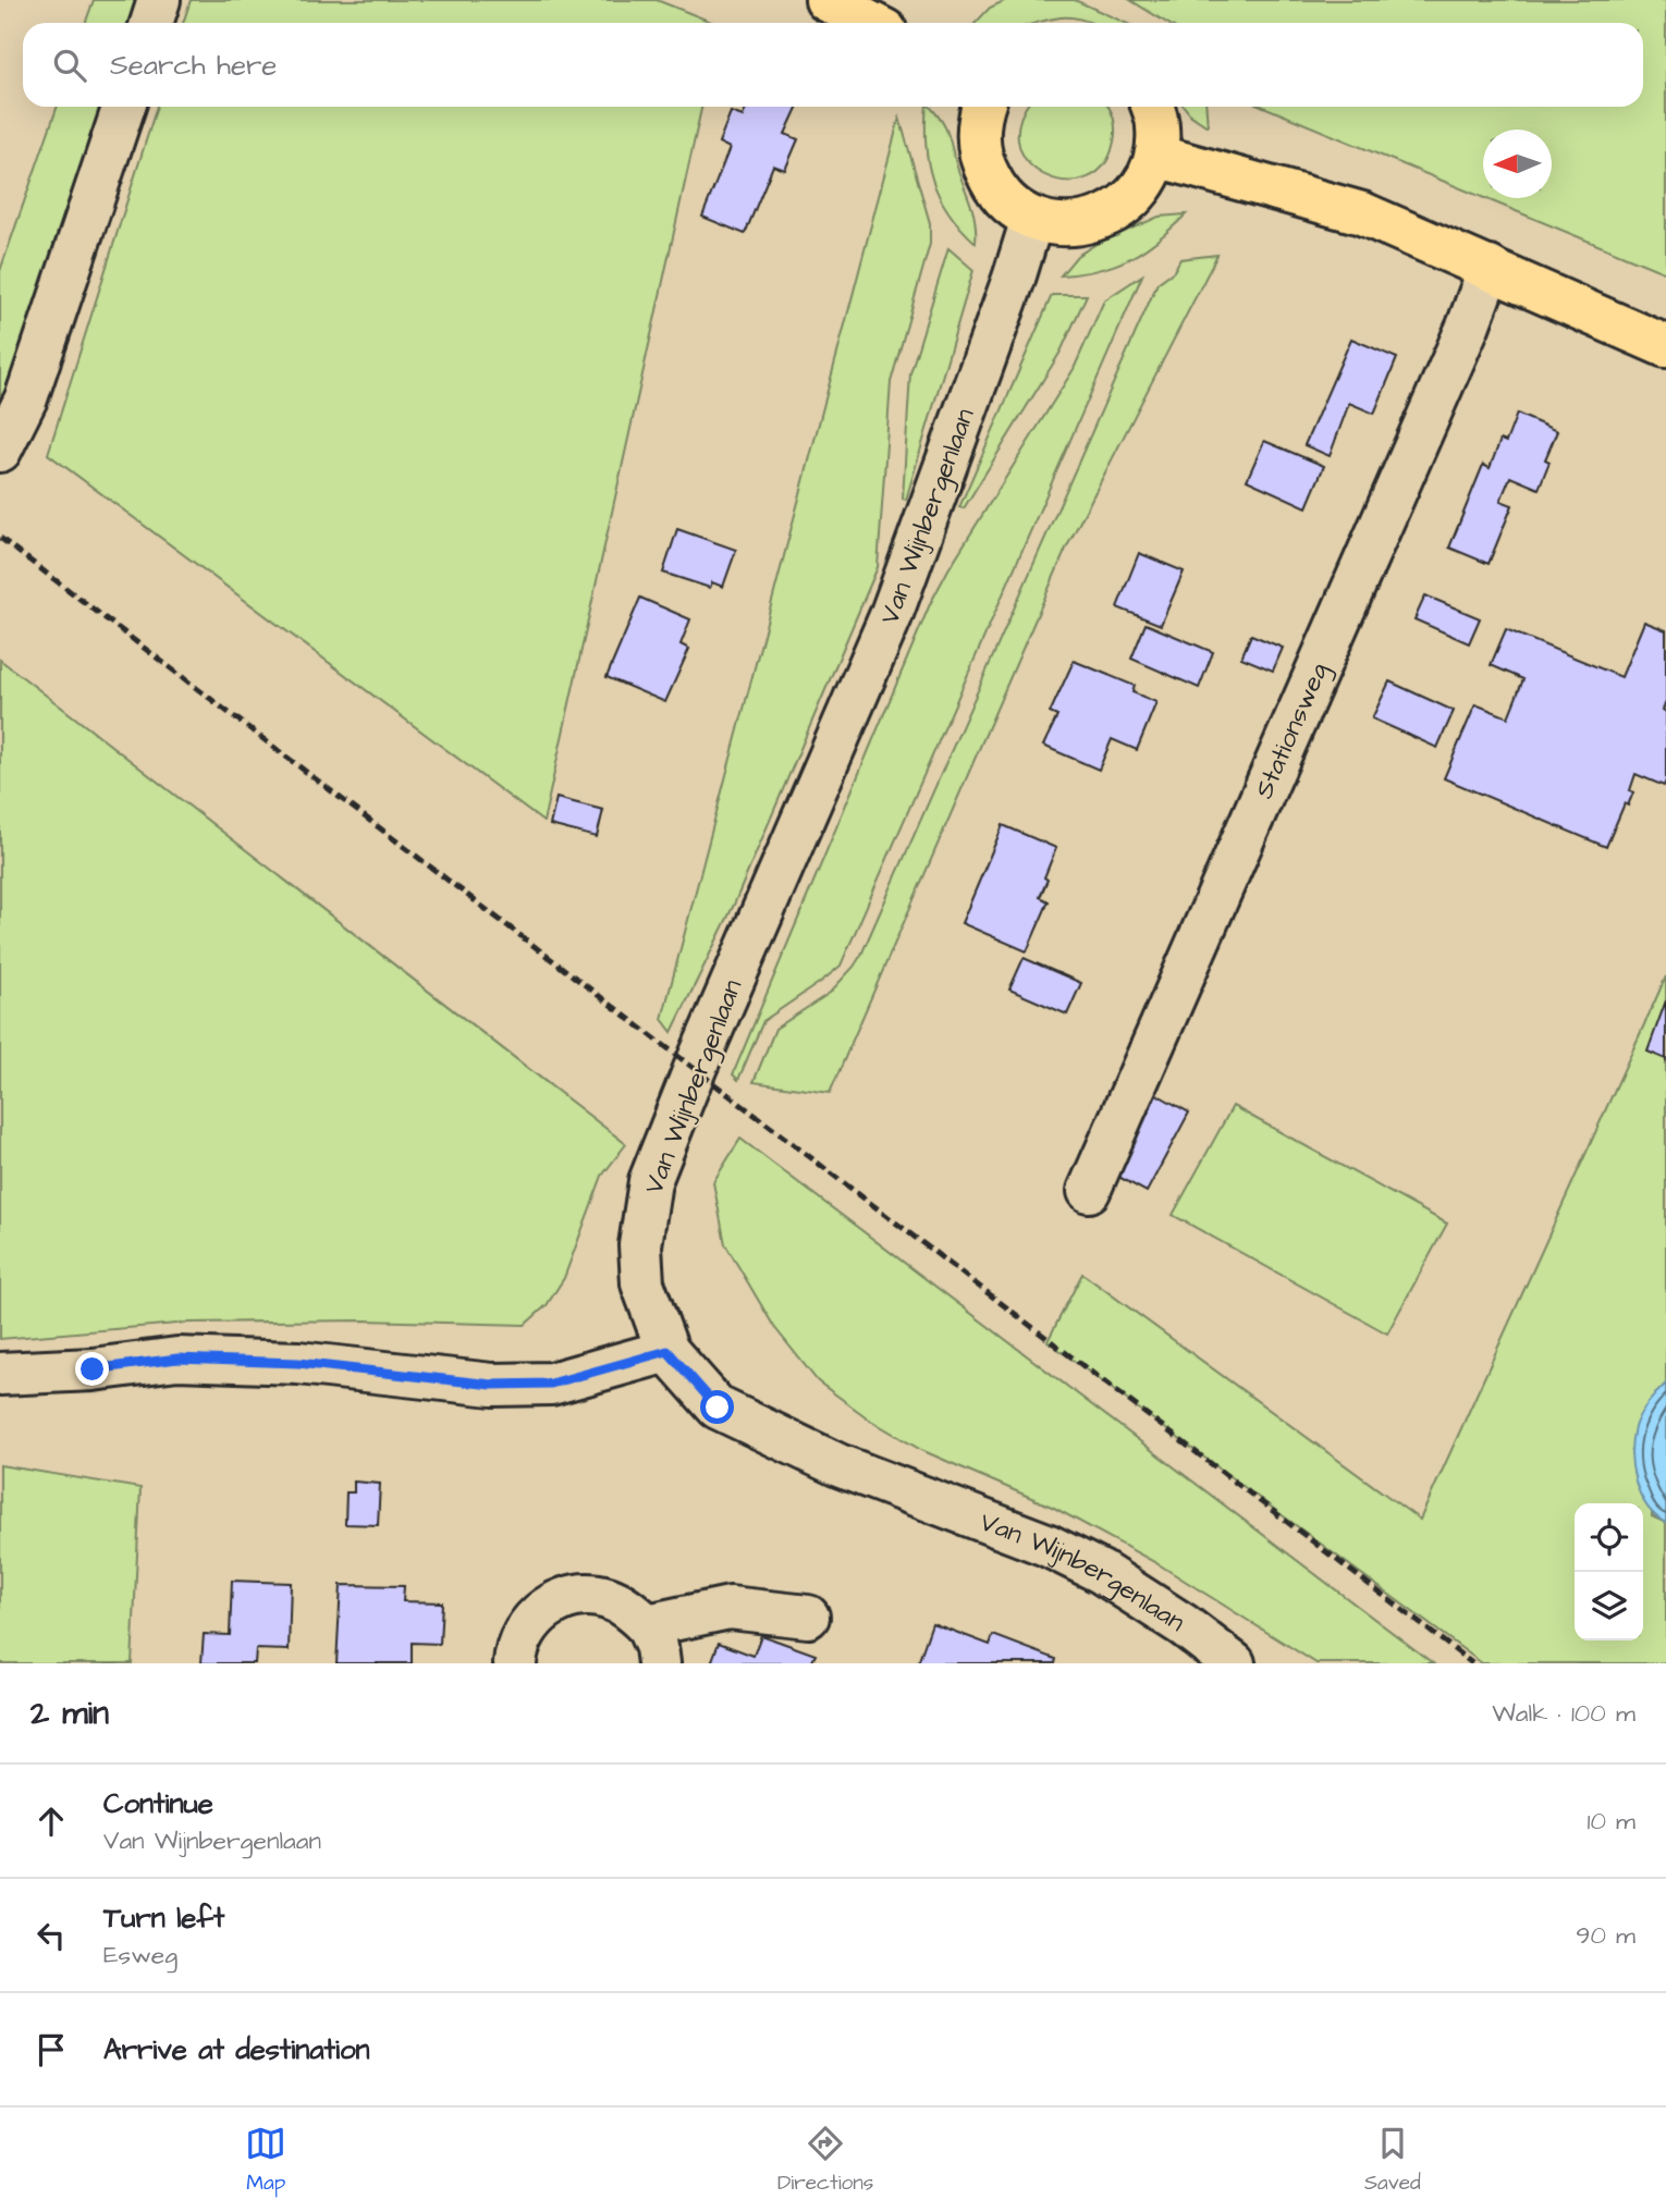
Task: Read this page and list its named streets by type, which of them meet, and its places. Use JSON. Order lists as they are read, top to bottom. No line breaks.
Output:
{"streets":{"street":["Van Wijnbergenlaan","Stationsweg"]},"north":"left","page":{"search":"Search here","heading":["2 min","Walk · 100 m"],"list":[["Continue","Van Wijnbergenlaan","10 m"],["Turn left","Esweg","90 m"],"Arrive at destination"],"nav":["Map","Directions","Saved"]}}
